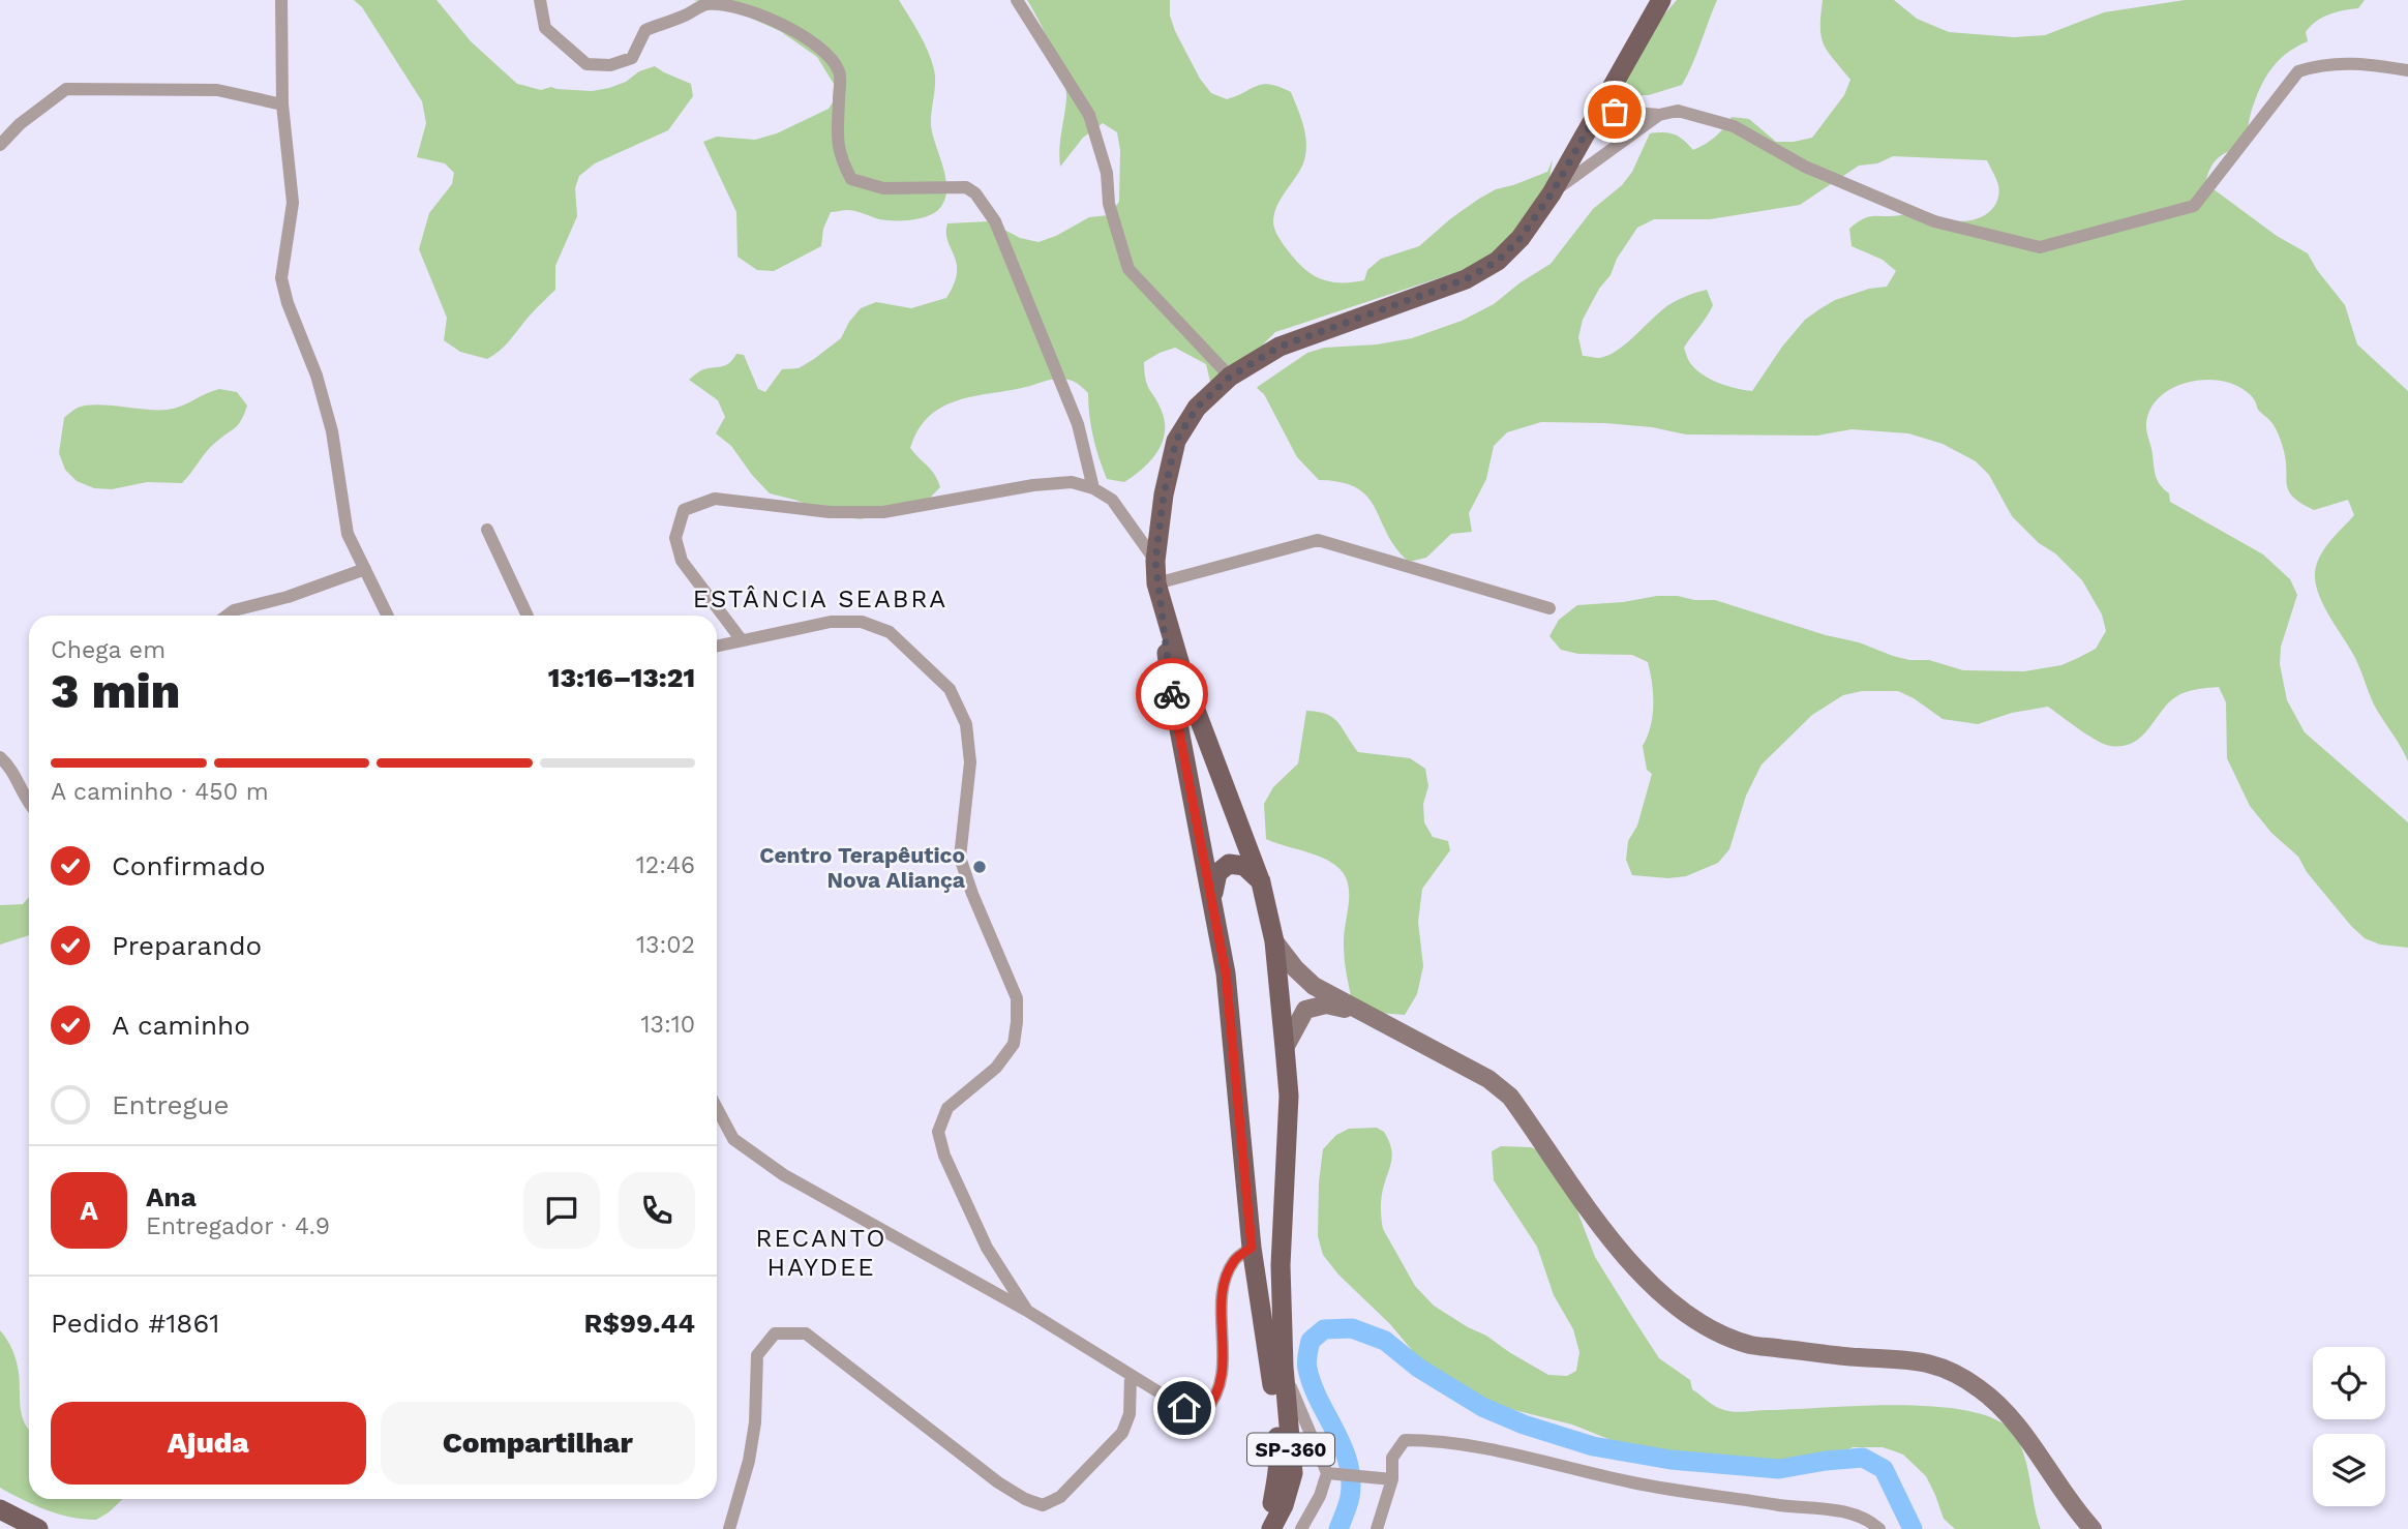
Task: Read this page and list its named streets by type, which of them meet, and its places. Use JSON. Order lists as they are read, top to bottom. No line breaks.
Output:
{"streets":{"main road":["SP-360"]},"districts":["ESTÂNCIA SEABRA","RECANTO HAYDEE"],"places":["Centro Terapêutico Nova Aliança"],"page":{"heading":["3 min","Chega em","13:16–13:21"],"panel":["Ana","Entregador · 4.9","Pedido #1861","R$99.44"],"bar":"A caminho · 450 m","list":[["Confirmado","12:46"],["Preparando","13:02"],["A caminho","13:10"],"Entregue"],"round":"A","buttons":["Ajuda","Compartilhar"]}}
